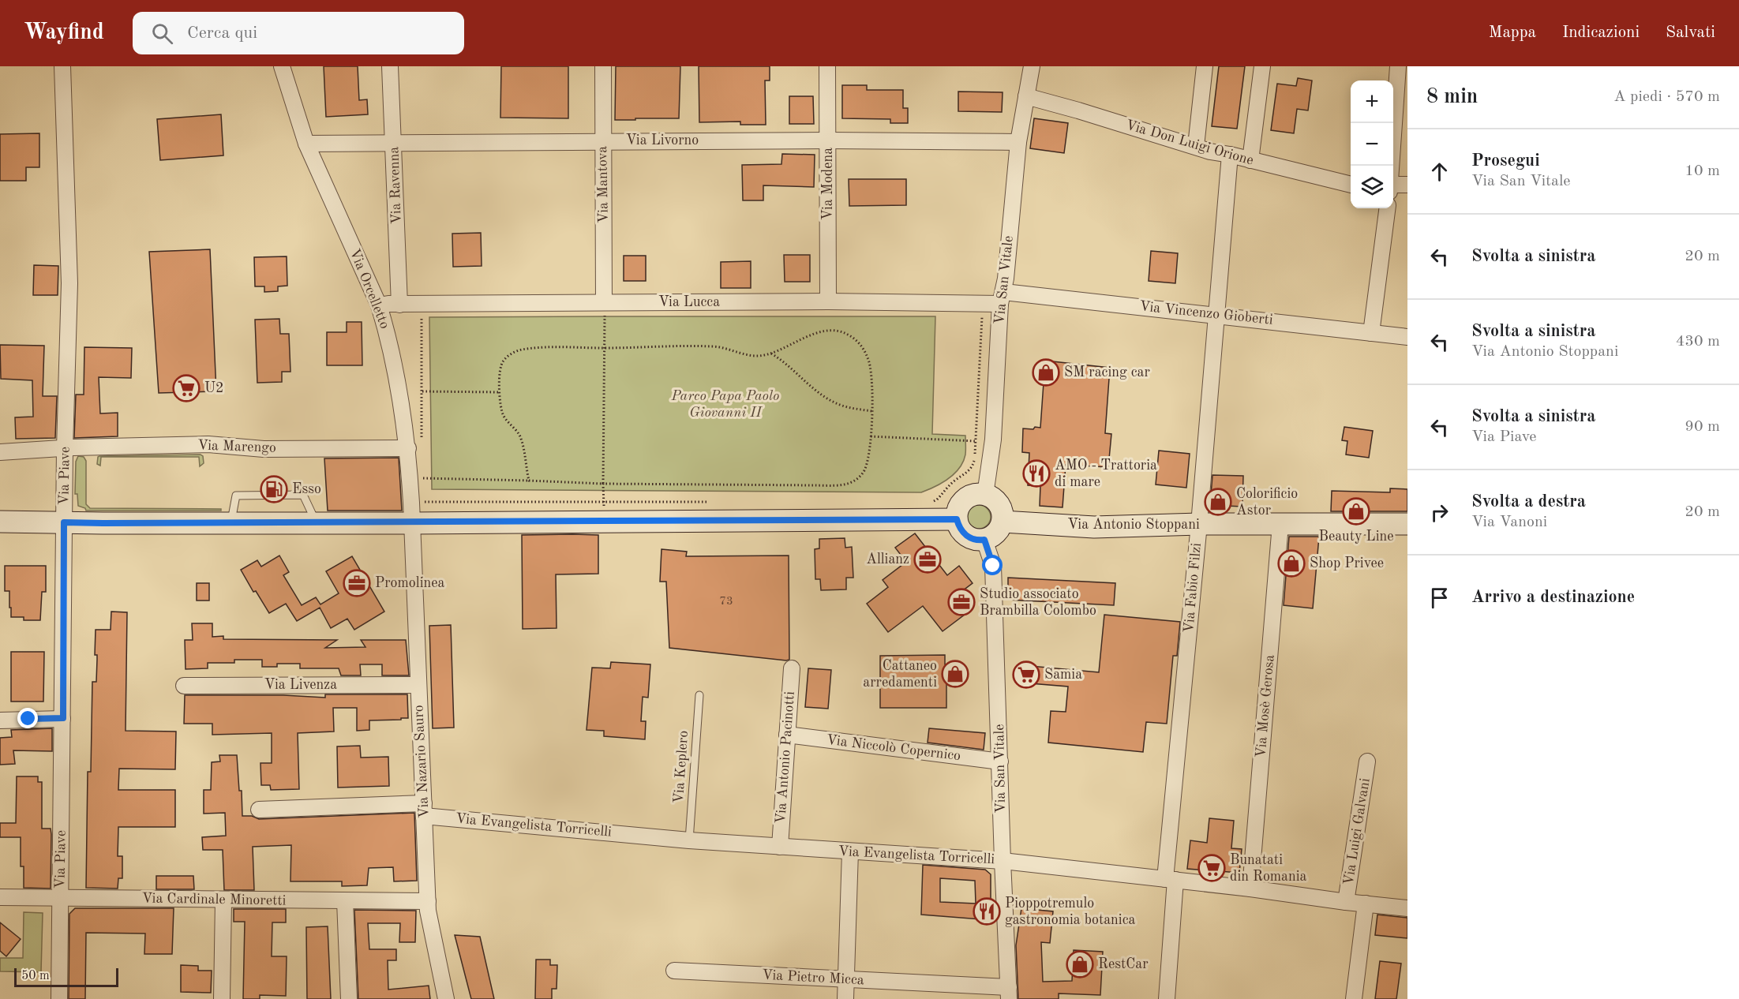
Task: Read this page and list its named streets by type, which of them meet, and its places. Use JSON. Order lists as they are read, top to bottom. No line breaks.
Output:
{"streets":{"street":["Via Livorno","Via Don Luigi Orione","Via Modena","Via Mantova","Via Ravenna","Via San Vitale","Via Orcelletto","Via Lucca","Via Vincenzo Gioberti","Via Marengo","Via Piave","Via Antonio Stoppani","Via Fabio Filzi","Via Livenza","Via Mosè Gerosa","Via Niccolò Copernico","Via Antonio Pacinotti","Via Nazario Sauro","Via Evangelista Torricelli","Via Luigi Galvani","Via Cardinale Minoretti","Via Pietro Micca"],"lane":["Via Keplero"]},"crossings":[["Via Livorno","Via Modena"],["Via Livorno","Via Mantova"],["Via Livorno","Via Ravenna"],["Via Livorno","Via San Vitale"],["Via Livorno","Via Orcelletto"],["Via Don Luigi Orione","Via San Vitale"],["Via Don Luigi Orione","Via Fabio Filzi"],["Via Modena","Via Lucca"],["Via Mantova","Via Lucca"],["Via Ravenna","Via Lucca"],["Via San Vitale","Via Lucca"],["Via San Vitale","Via Vincenzo Gioberti"],["Via San Vitale","Via Antonio Stoppani"],["Via San Vitale","Via Niccolò Copernico"],["Via San Vitale","Via Evangelista Torricelli"],["Via San Vitale","Via Pietro Micca"],["Via Orcelletto","Via Lucca"],["Via Orcelletto","Via Marengo"],["Via Orcelletto","Via Nazario Sauro"],["Via Lucca","Via Vincenzo Gioberti"],["Via Vincenzo Gioberti","Via Fabio Filzi"],["Via Marengo","Via Piave"],["Via Piave","Via Cardinale Minoretti"],["Via Antonio Stoppani","Via Fabio Filzi"],["Via Antonio Stoppani","Via Mosè Gerosa"],["Via Fabio Filzi","Via Evangelista Torricelli"],["Via Livenza","Via Nazario Sauro"],["Via Mosè Gerosa","Via Evangelista Torricelli"],["Via Niccolò Copernico","Via Antonio Pacinotti"],["Via Antonio Pacinotti","Via Evangelista Torricelli"],["Via Nazario Sauro","Via Evangelista Torricelli"],["Via Nazario Sauro","Via Cardinale Minoretti"],["Via Keplero","Via Evangelista Torricelli"],["Via Evangelista Torricelli","Via Luigi Galvani"]],"parks":["Parco Papa Paolo Giovanni II"],"places":{"shop":["SM racing car","Colorificio Astor","Beauty Line","Shop Privee","Cattaneo arredamenti","RestCar"],"supermarket":["U2","Samia","Bunatati din Romania"],"restaurant":["AMO - Trattoria di mare","Pioppotremulo gastronomia botanica"],"fuel station":["Esso"],"office":["Allianz","Promolinea","Studio associato Brambilla Colombo"]},"house_numbers":["73"],"scale_bar":"50 m","page":{"header":"Wayfind","search":"Cerca qui","nav":["Mappa","Indicazioni","Salvati"],"heading":["8 min","A piedi · 570 m"],"map_buttons":["+","−"],"list":[["Prosegui","Via San Vitale","10 m"],["Svolta a sinistra","20 m"],["Svolta a sinistra","Via Antonio Stoppani","430 m"],["Svolta a sinistra","Via Piave","90 m"],["Svolta a destra","Via Vanoni","20 m"],"Arrivo a destinazione"],"scale":"50 m"}}
